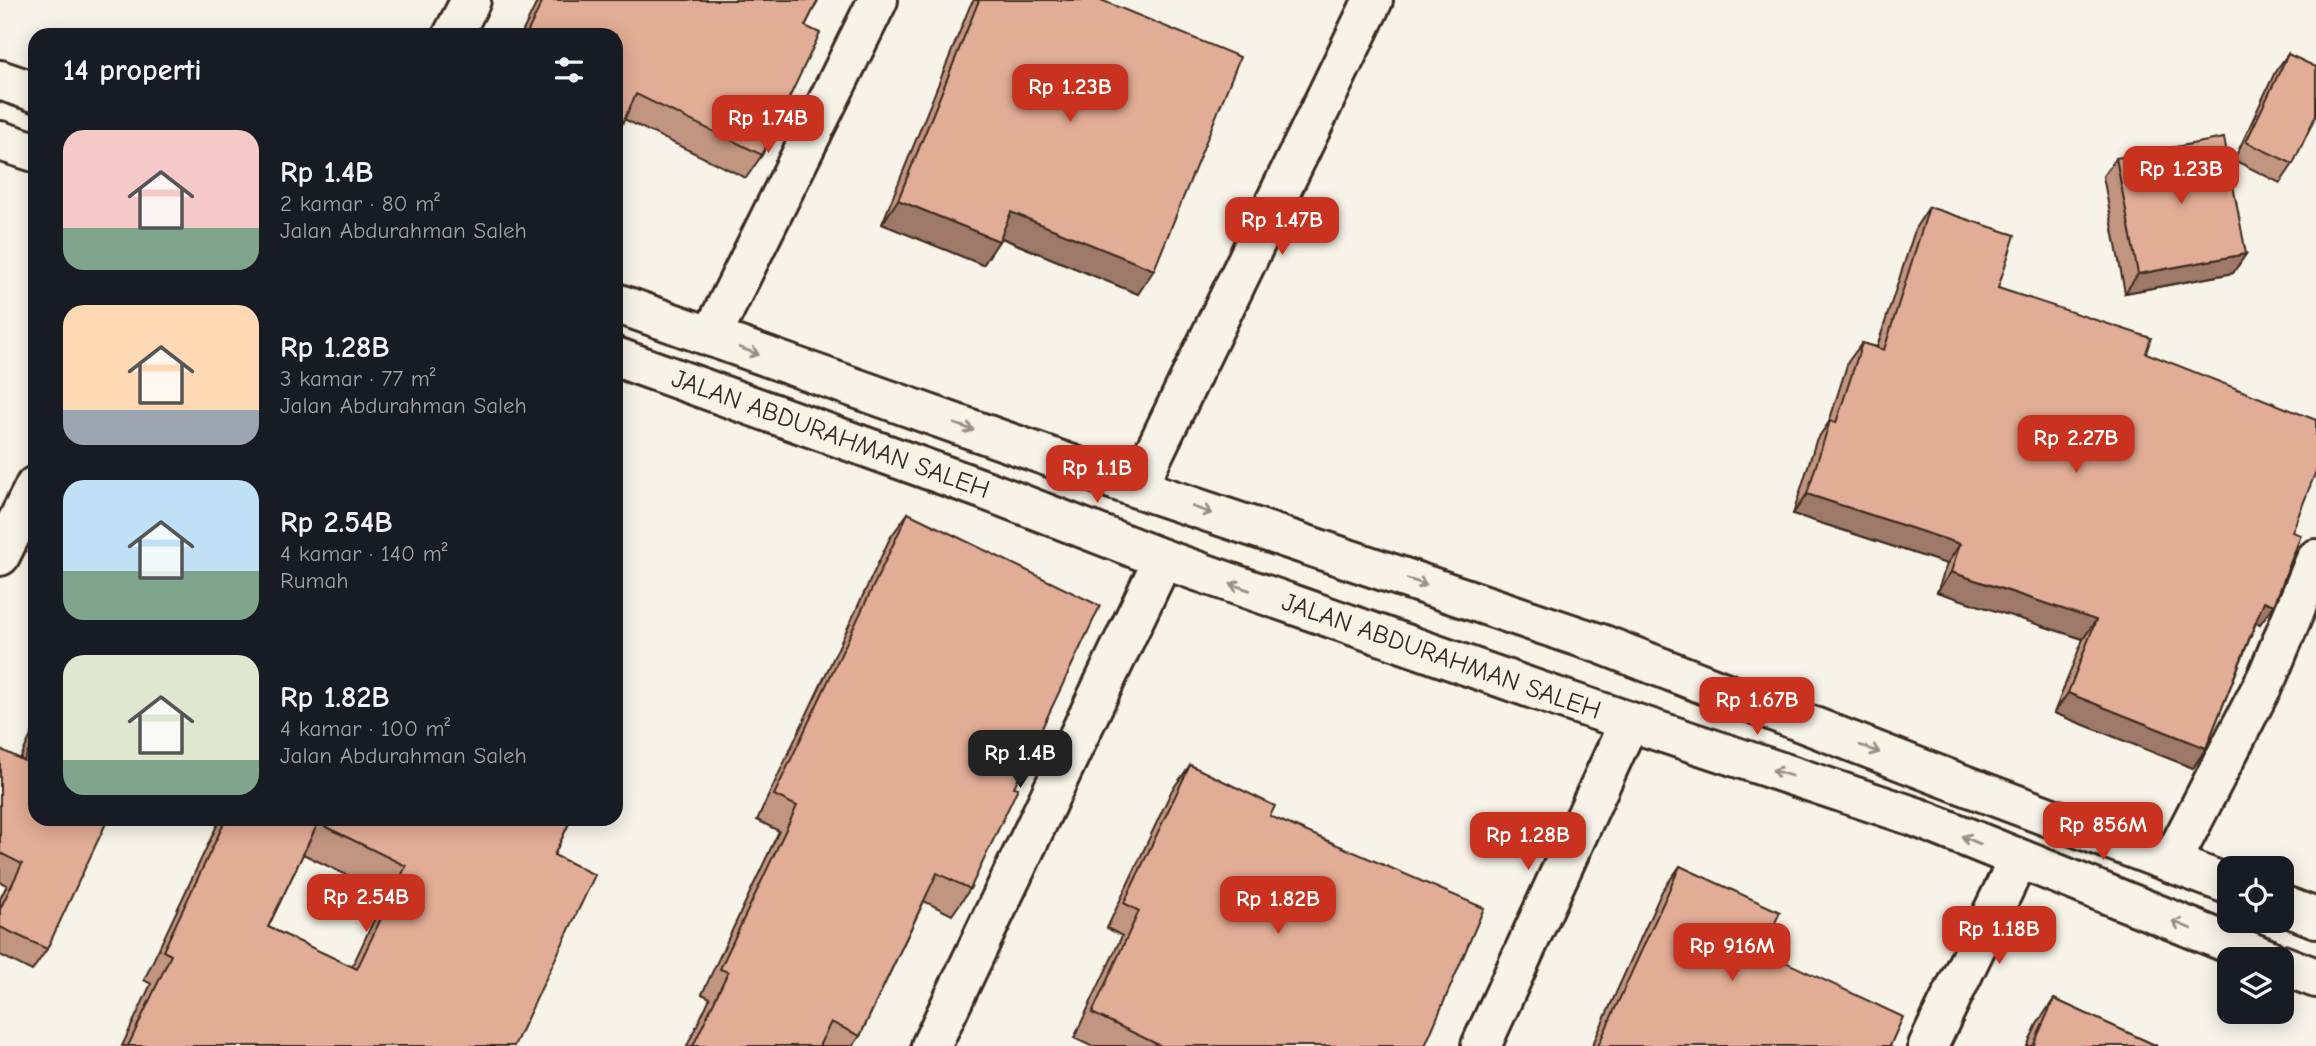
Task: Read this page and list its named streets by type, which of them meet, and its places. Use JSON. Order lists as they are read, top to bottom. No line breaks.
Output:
{"streets":{"street":["JALAN ABDURAHMAN SALEH"]},"page":{"heading":"14 properti","price":["Rp 1.23B","Rp 1.74B","Rp 1.23B","Rp 1.47B","Rp 2.27B","Rp 1.1B","Rp 1.67B","Rp 1.4B","Rp 856M","Rp 1.28B","Rp 2.54B","Rp 1.82B","Rp 1.18B","Rp 916M"],"list":[{"name":"Rp 1.4B","note":"2 kamar · 80 m² · Jalan Abdurahman Saleh"},{"name":"Rp 1.28B","note":"3 kamar · 77 m² · Jalan Abdurahman Saleh"},{"name":"Rp 2.54B","note":"4 kamar · 140 m² · Rumah"},{"name":"Rp 1.82B","note":"4 kamar · 100 m² · Jalan Abdurahman Saleh"}]}}
